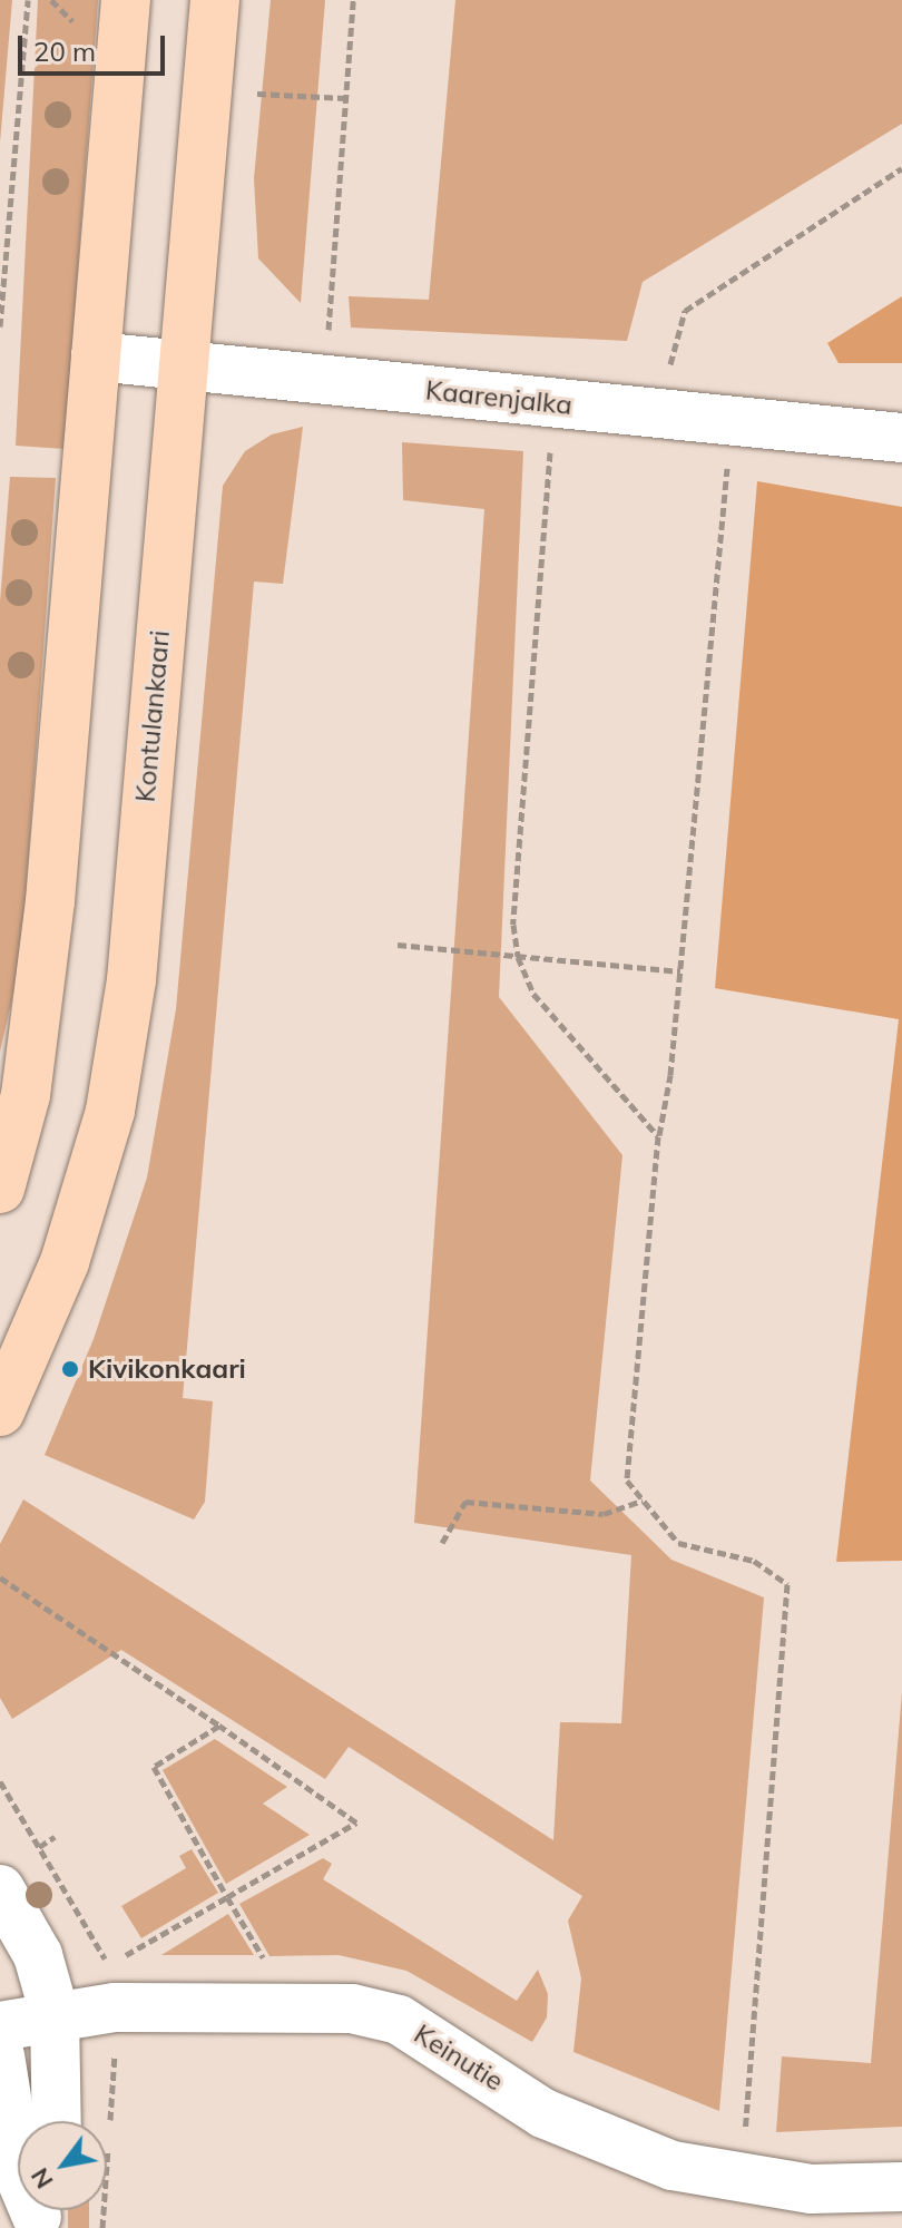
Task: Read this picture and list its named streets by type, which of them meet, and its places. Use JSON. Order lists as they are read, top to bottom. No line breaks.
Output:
{"streets":{"main road":["Kontulankaari"],"street":["Kaarenjalka","Keinutie"]},"crossings":[["Kaarenjalka","Kontulankaari"]],"places":["Kivikonkaari"],"scale_bar":"20 m","north":"bottom left"}
